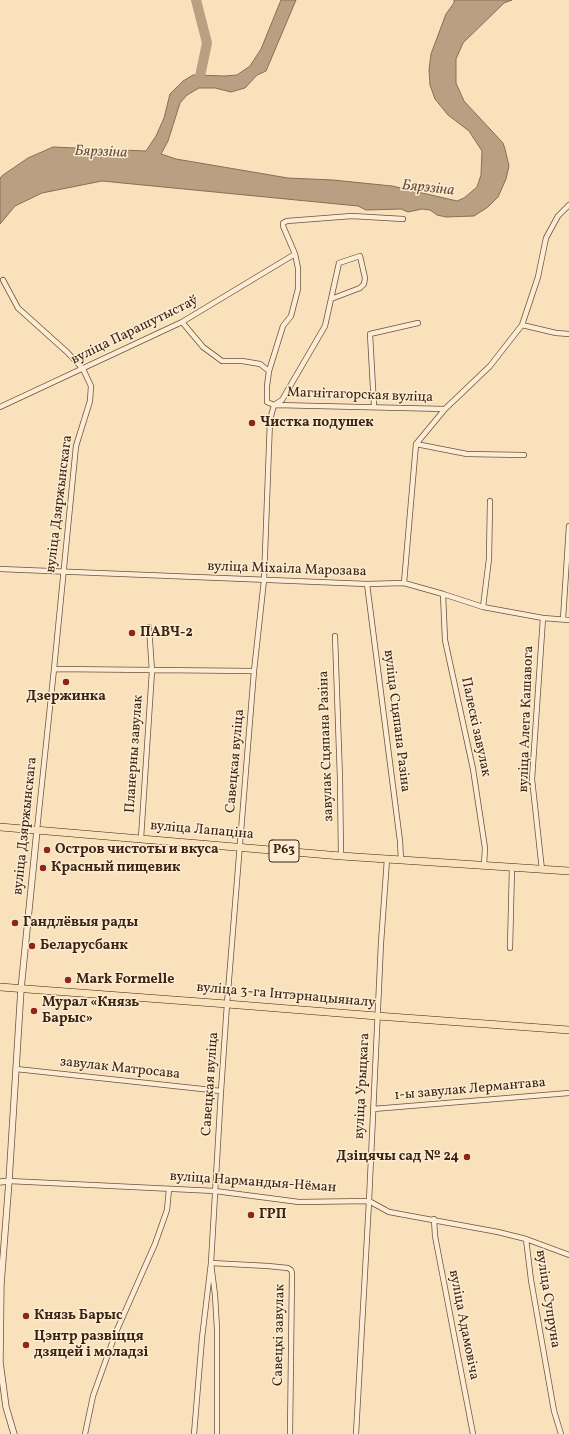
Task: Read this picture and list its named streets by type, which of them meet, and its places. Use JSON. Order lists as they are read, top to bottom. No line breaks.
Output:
{"streets":{"main road":["вуліца Лапаціна","Р63","вуліца 3-га Інтэрнацыяналу"],"street":["вуліца Парашутыстаў","Магнітагорская вуліца","вуліца Дзяржынскага","вуліца Міхаіла Марозава","вуліца Алега Кашавога","вуліца Сцяпана Разіна","Палескі завулак","завулак Сцяпана Разіна","Планерны завулак","Савецкая вуліца","завулак Матросава","вуліца Урыцкага","1-ы завулак Лермантава","вуліца Нармандыя-Нёман","вуліца Супруна","вуліца Адамовіча","Савецкі завулак"]},"crossings":[["вуліца Парашутыстаў","вуліца Дзяржынскага"],["Магнітагорская вуліца","Савецкая вуліца"],["вуліца Дзяржынскага","вуліца Міхаіла Марозава"],["вуліца Дзяржынскага","вуліца Лапаціна"],["вуліца Дзяржынскага","вуліца 3-га Інтэрнацыяналу"],["вуліца Дзяржынскага","завулак Матросава"],["вуліца Дзяржынскага","вуліца Нармандыя-Нёман"],["вуліца Міхаіла Марозава","вуліца Алега Кашавога"],["вуліца Міхаіла Марозава","вуліца Сцяпана Разіна"],["вуліца Міхаіла Марозава","Палескі завулак"],["вуліца Міхаіла Марозава","Савецкая вуліца"],["вуліца Алега Кашавога","вуліца Лапаціна"],["вуліца Сцяпана Разіна","вуліца Лапаціна"],["Палескі завулак","вуліца Лапаціна"],["завулак Сцяпана Разіна","вуліца Лапаціна"],["Планерны завулак","вуліца Лапаціна"],["Савецкая вуліца","вуліца Лапаціна"],["Савецкая вуліца","вуліца 3-га Інтэрнацыяналу"],["Савецкая вуліца","завулак Матросава"],["Савецкая вуліца","вуліца Нармандыя-Нёман"],["Савецкая вуліца","Савецкі завулак"],["вуліца Лапаціна","вуліца Урыцкага"],["вуліца 3-га Інтэрнацыяналу","вуліца Урыцкага"],["вуліца Урыцкага","1-ы завулак Лермантава"],["вуліца Урыцкага","вуліца Нармандыя-Нёман"],["вуліца Нармандыя-Нёман","вуліца Супруна"],["вуліца Нармандыя-Нёман","вуліца Адамовіча"]],"water":["Бярэзіна"],"places":["Чистка подушек","ПАВЧ-2","Дзержинка","Остров чистоты и вкуса","Красный пищевик","Гандлёвыя рады","Беларусбанк","Mark Formelle","Мурал «Князь Барыс»","Дзіцячы сад № 24","ГРП","Князь Барыс","Цэнтр развіцця дзяцей і моладзі"]}
